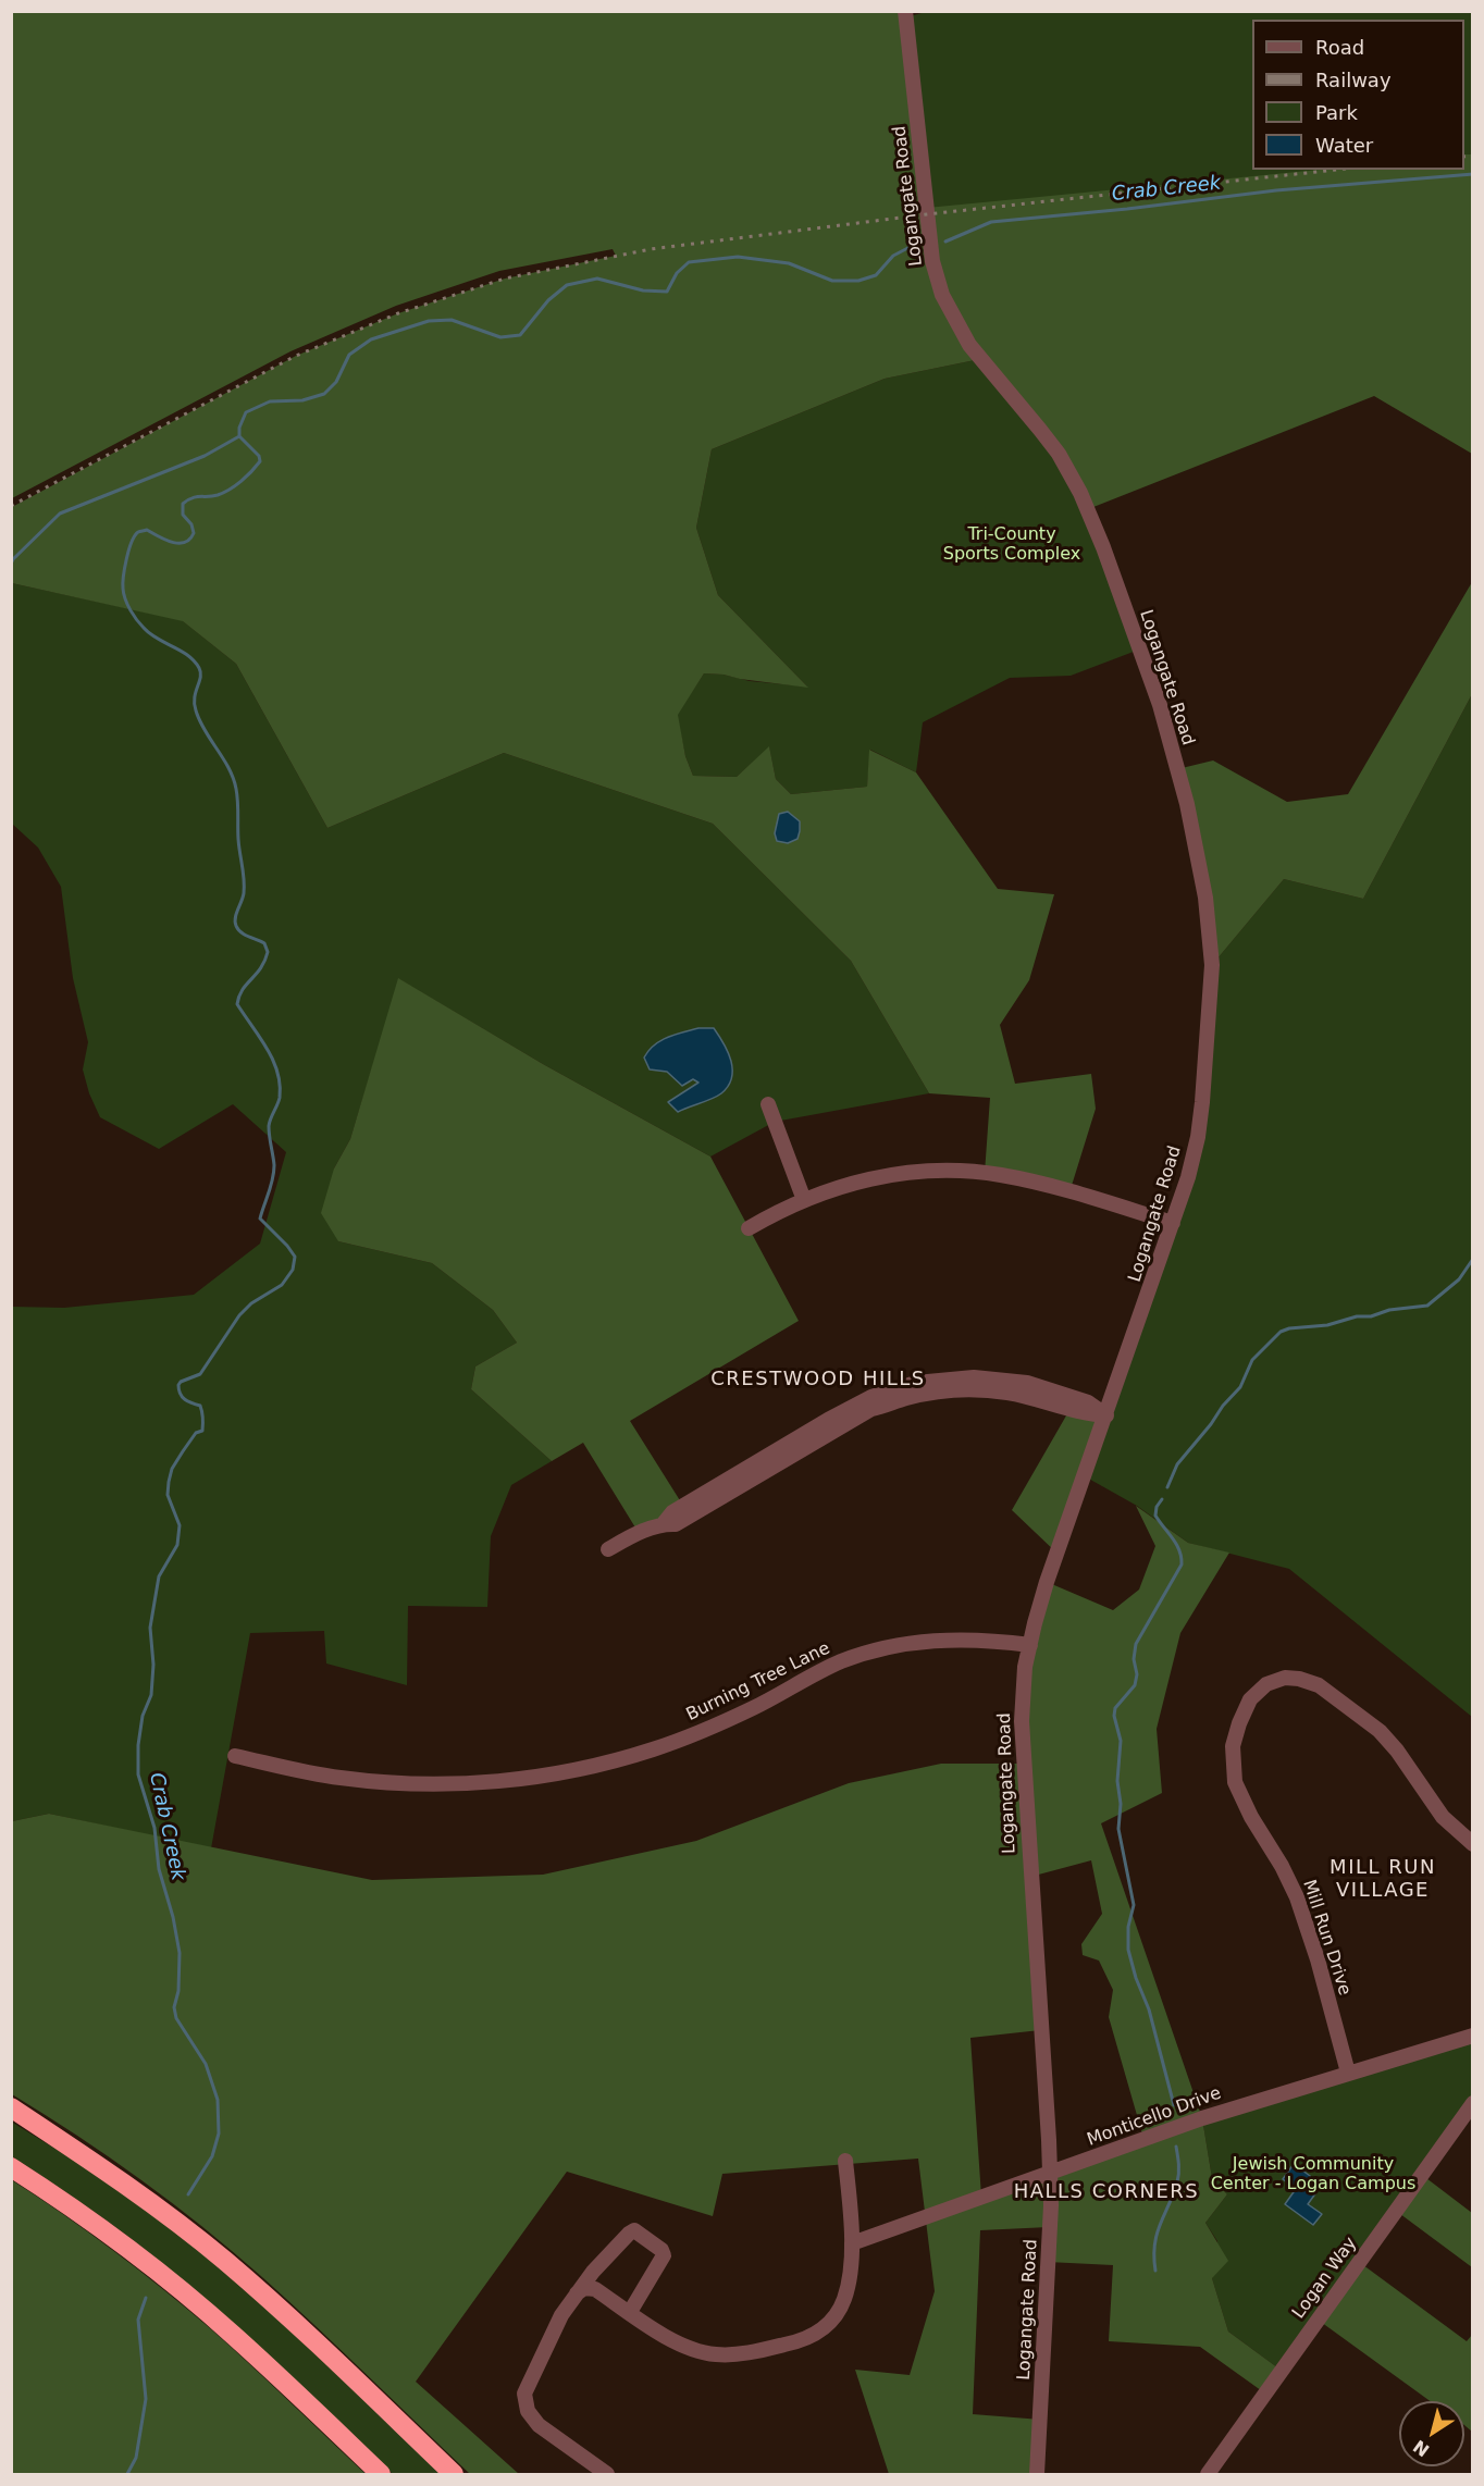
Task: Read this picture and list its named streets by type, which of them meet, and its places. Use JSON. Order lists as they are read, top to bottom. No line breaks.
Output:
{"streets":{"street":["Logangate Road","Burning Tree Lane","Mill Run Drive","Monticello Drive","Logan Way"]},"crossings":[["Logangate Road","Burning Tree Lane"],["Logangate Road","Monticello Drive"],["Mill Run Drive","Monticello Drive"]],"districts":["CRESTWOOD HILLS","MILL RUN VILLAGE","HALLS CORNERS"],"water":["Crab Creek"],"parks":["Tri-County Sports Complex","Jewish Community Center - Logan Campus"],"legend":["Road","Railway","Park","Water"],"north":"bottom left"}
